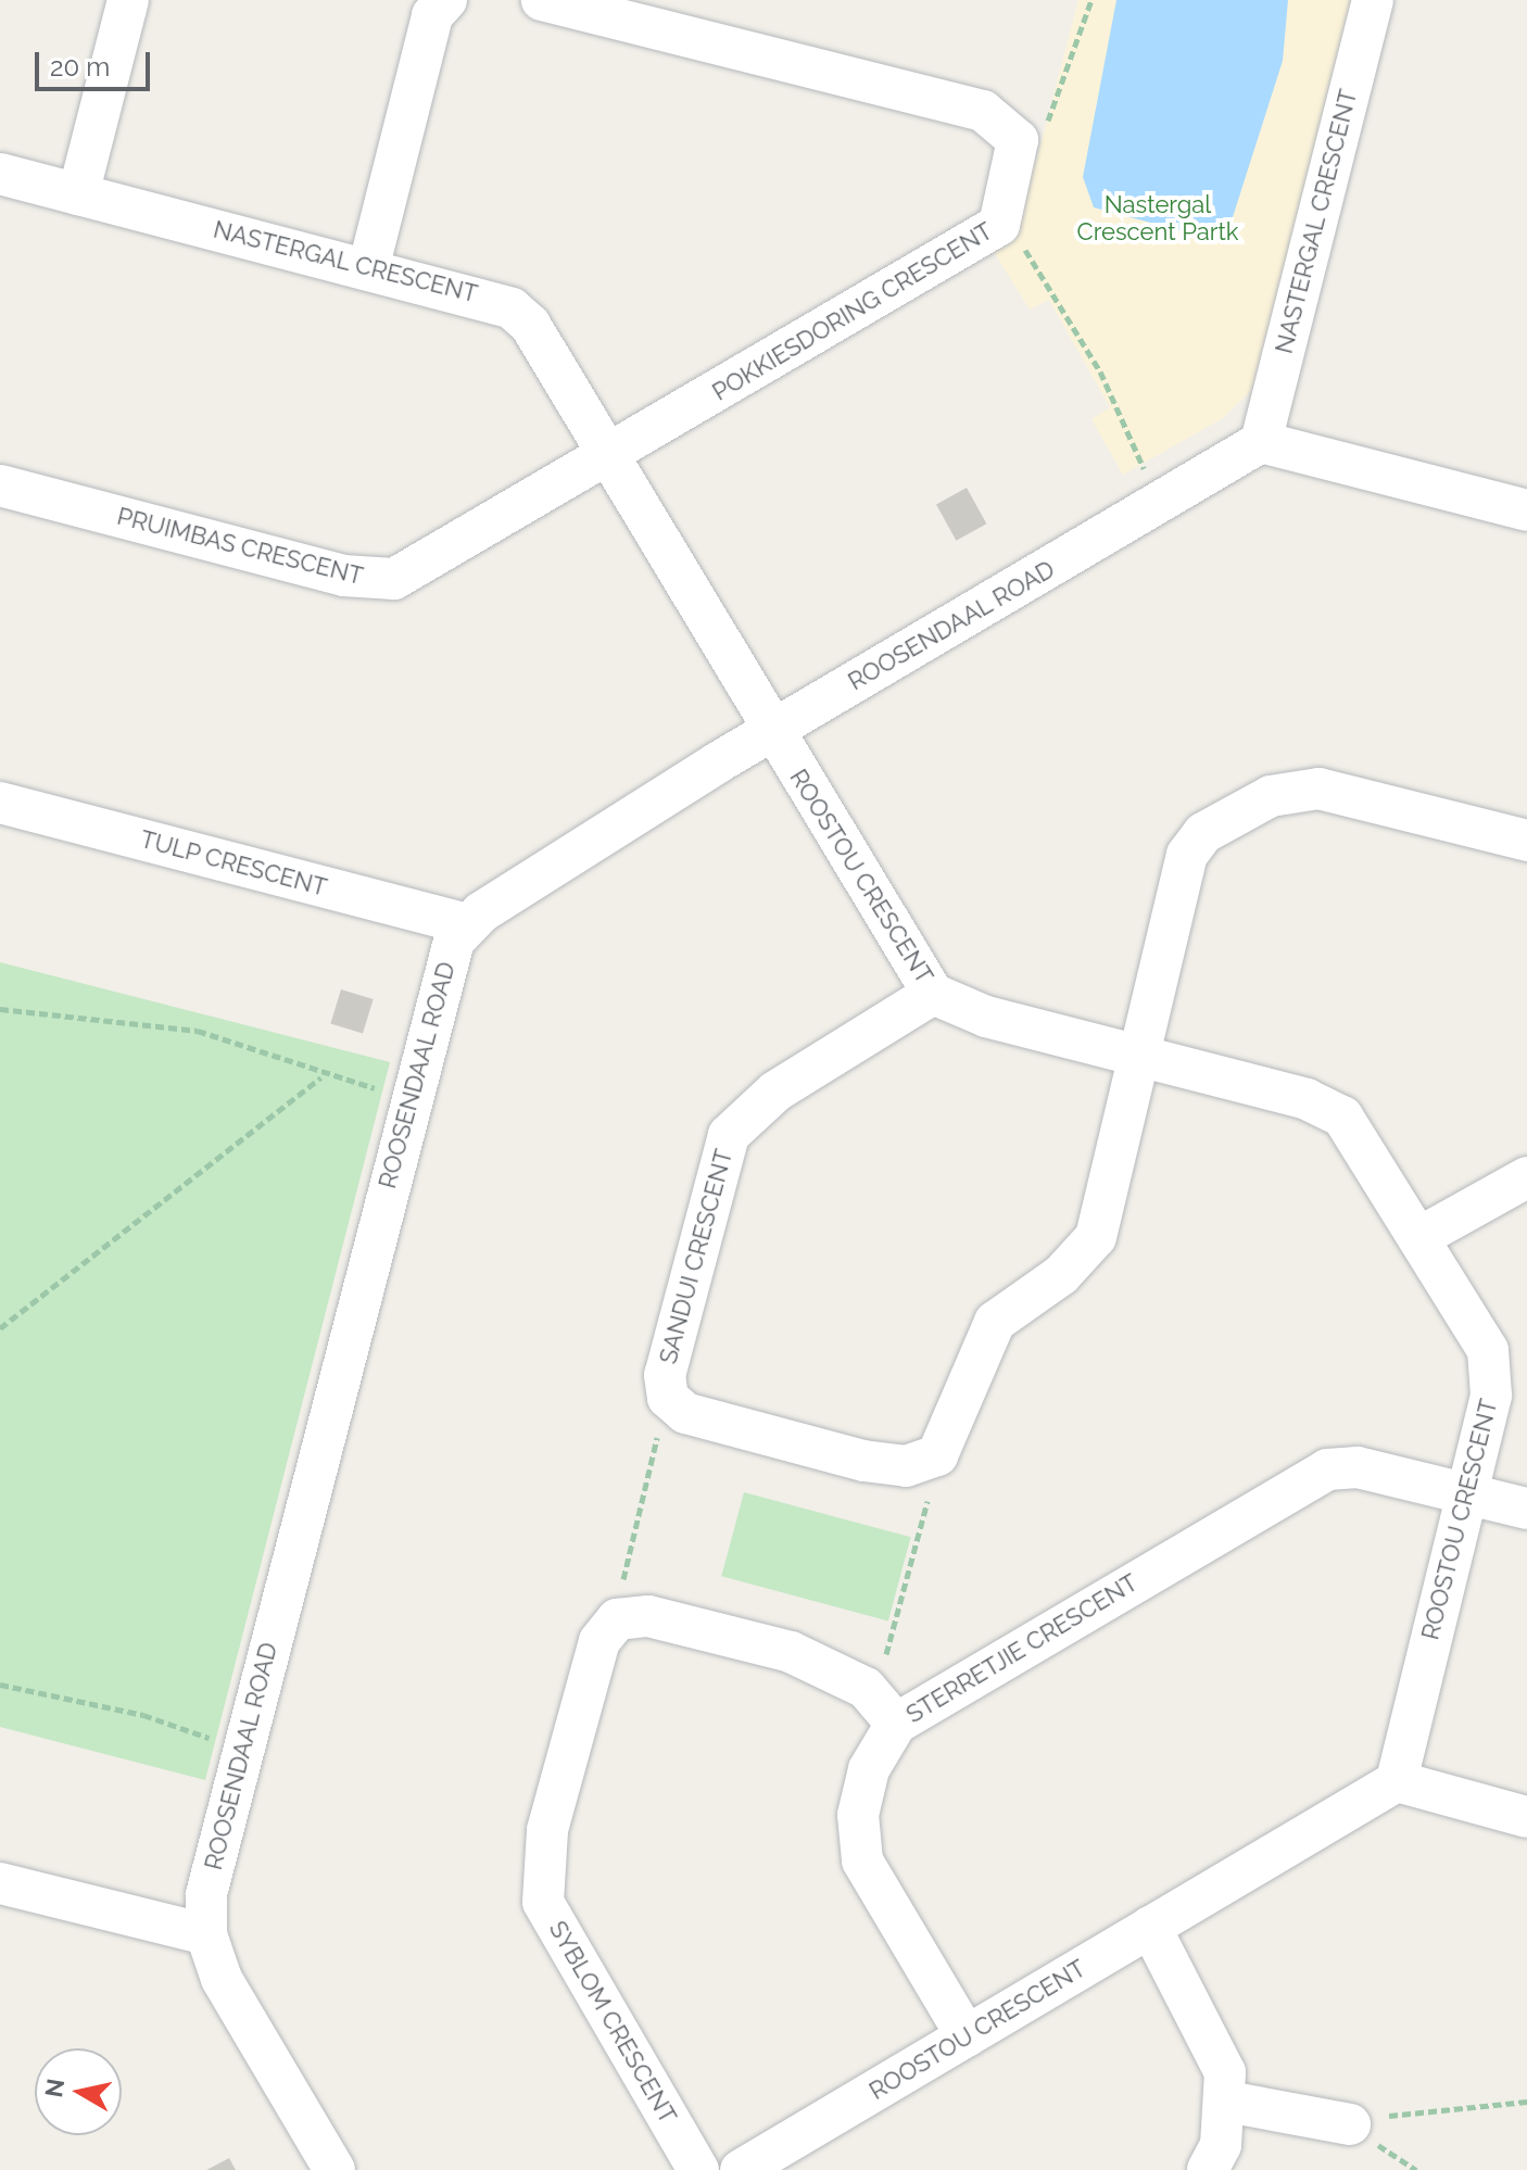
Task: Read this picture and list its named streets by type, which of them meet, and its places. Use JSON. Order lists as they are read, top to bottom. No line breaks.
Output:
{"streets":{"street":["NASTERGAL CRESCENT","POKKIESDORING CRESCENT","PRUIMBAS CRESCENT","ROOSENDAAL ROAD","TULP CRESCENT","ROOSTOU CRESCENT","SANDUI CRESCENT","STERRETJIE CRESCENT","SYBLOM CRESCENT"]},"crossings":[["NASTERGAL CRESCENT","POKKIESDORING CRESCENT"],["NASTERGAL CRESCENT","PRUIMBAS CRESCENT"],["NASTERGAL CRESCENT","ROOSENDAAL ROAD"],["NASTERGAL CRESCENT","ROOSTOU CRESCENT"],["POKKIESDORING CRESCENT","PRUIMBAS CRESCENT"],["ROOSENDAAL ROAD","TULP CRESCENT"],["ROOSENDAAL ROAD","ROOSTOU CRESCENT"],["ROOSTOU CRESCENT","SANDUI CRESCENT"],["ROOSTOU CRESCENT","STERRETJIE CRESCENT"]],"parks":["Nastergal Crescent Partk"],"scale_bar":"20 m","north":"left"}
